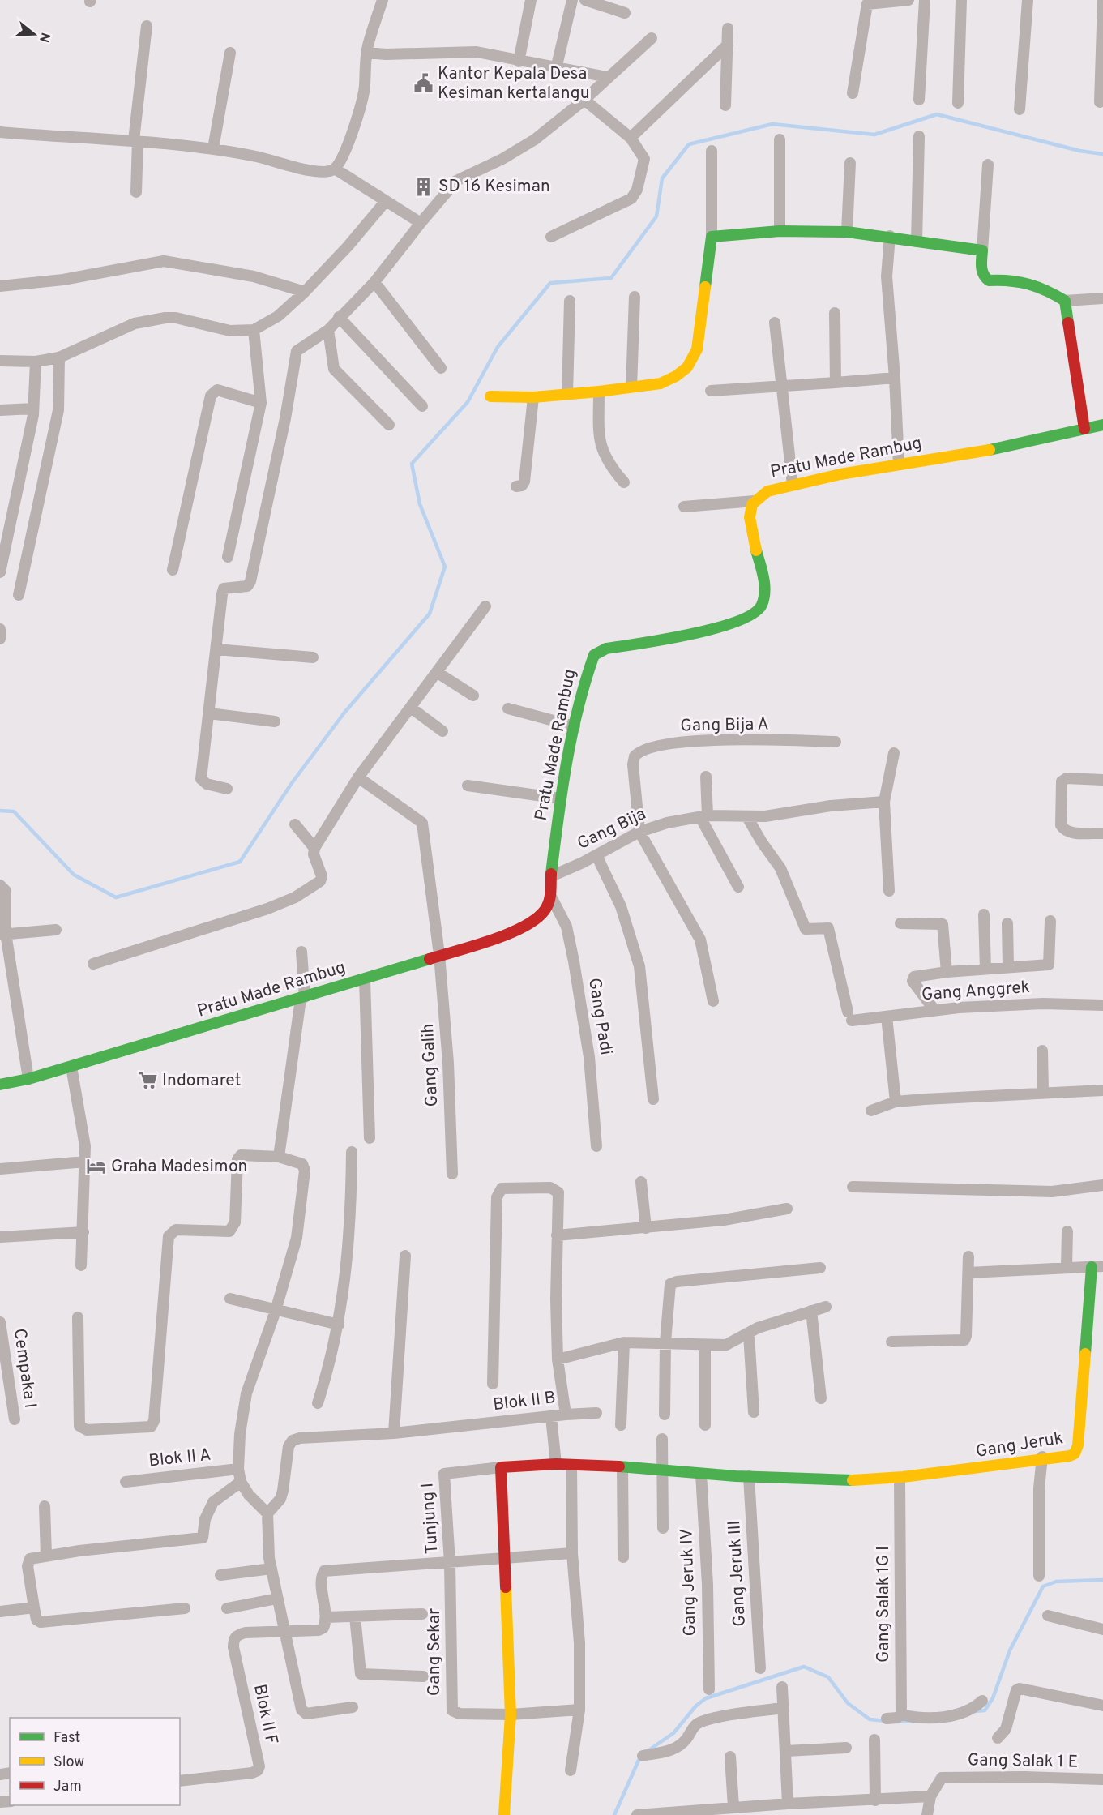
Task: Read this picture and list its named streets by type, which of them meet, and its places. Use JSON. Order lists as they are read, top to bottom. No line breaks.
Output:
{"streets":{"street":["Pratu Made Rambug","Gang Bija A","Gang Bija","Gang Anggrek","Gang Padi","Gang Galih","Cempaka I","Blok II B","Gang Jeruk","Blok II A","Tunjung I","Gang Jeruk III","Gang Jeruk IV","Gang Salak 1G I","Gang Sekar","Blok II F","Gang Salak 1 E"]},"crossings":[["Pratu Made Rambug","Gang Bija"],["Pratu Made Rambug","Gang Padi"],["Pratu Made Rambug","Gang Galih"],["Gang Bija A","Gang Bija"],["Gang Bija","Gang Anggrek"],["Gang Jeruk","Tunjung I"],["Gang Jeruk","Gang Jeruk III"],["Gang Jeruk","Gang Jeruk IV"],["Gang Jeruk","Gang Salak 1G I"],["Tunjung I","Gang Sekar"]],"places":{"public building":["Kantor Kepala Desa Kesiman kertalangu"],"building":["SD 16 Kesiman"],"supermarket":["Indomaret"],"hotel":["Graha Madesimon"]},"legend":["Fast","Slow","Jam"],"north":"right"}
